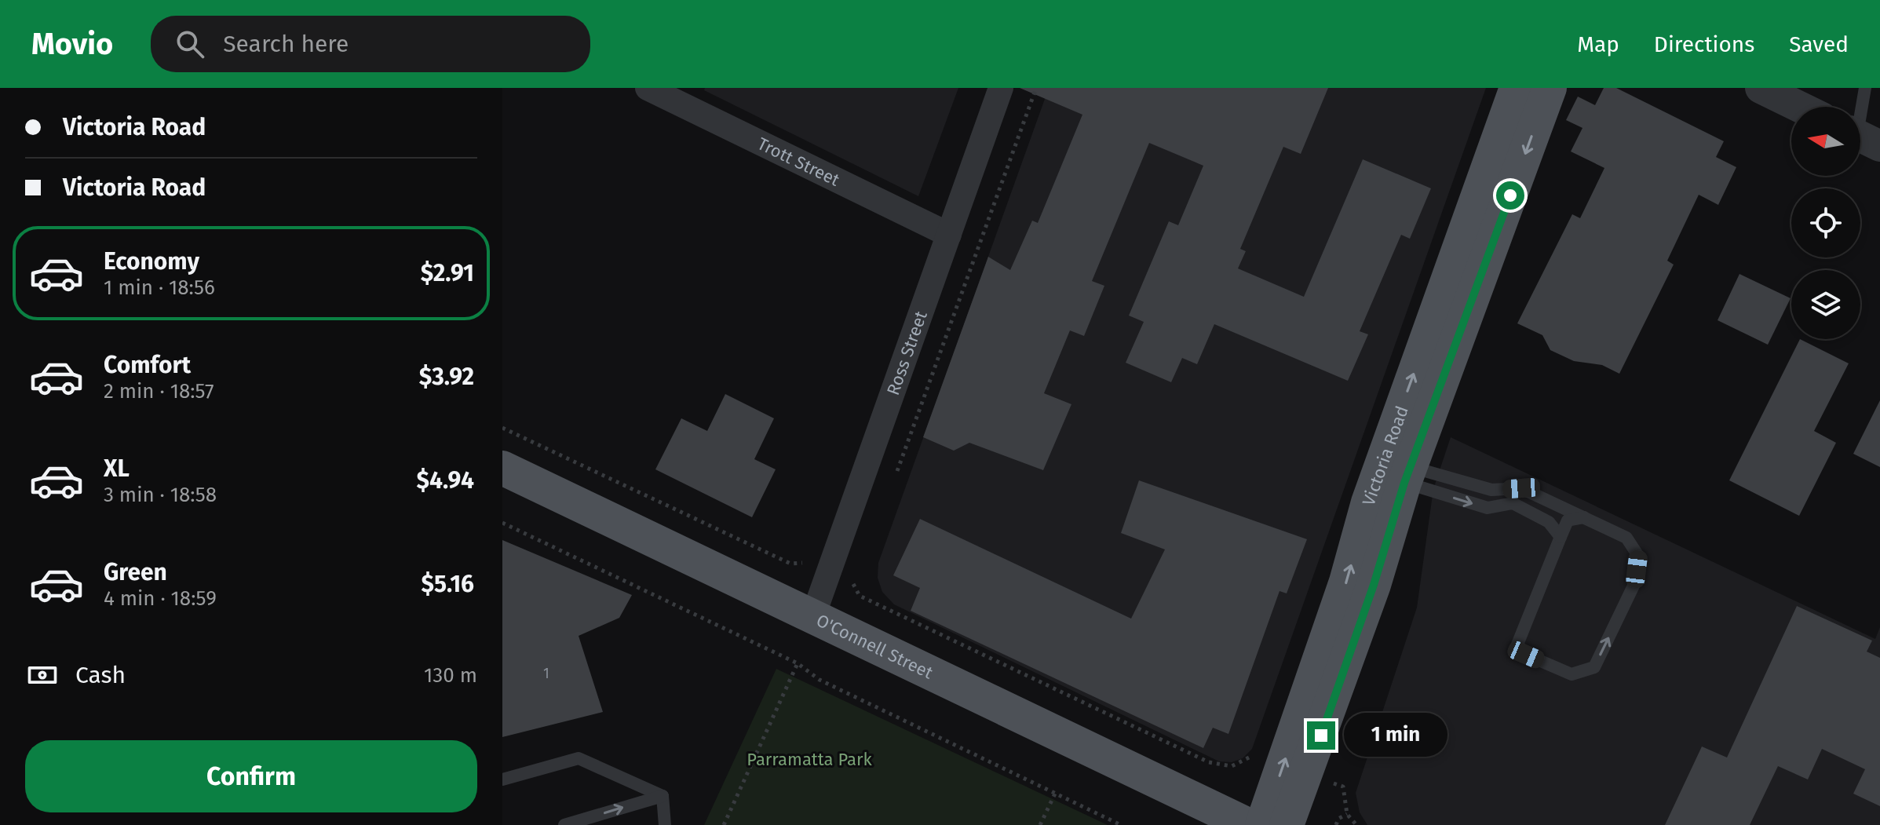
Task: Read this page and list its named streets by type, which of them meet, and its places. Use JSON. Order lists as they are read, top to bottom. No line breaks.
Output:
{"streets":{"main road":["Victoria Road","O'Connell Street"],"street":["Trott Street","Ross Street"]},"crossings":[["Trott Street","Ross Street"],["Ross Street","O'Connell Street"]],"parks":["Parramatta Park"],"house_numbers":["1"],"north":"left","page":{"header":"Movio","search":"Search here","nav":["Map","Directions","Saved"],"banner":["Victoria Road","Victoria Road"],"list":[{"name":"Economy","note":"1 min · 18:56","value":"$2.91"},{"name":"Comfort","note":"2 min · 18:57","value":"$3.92"},{"name":"XL","note":"3 min · 18:58","value":"$4.94"},{"name":"Green","note":"4 min · 18:59","value":"$5.16"}],"pay":["Cash","130 m"],"bubble":"1 min","buttons":"Confirm"}}
